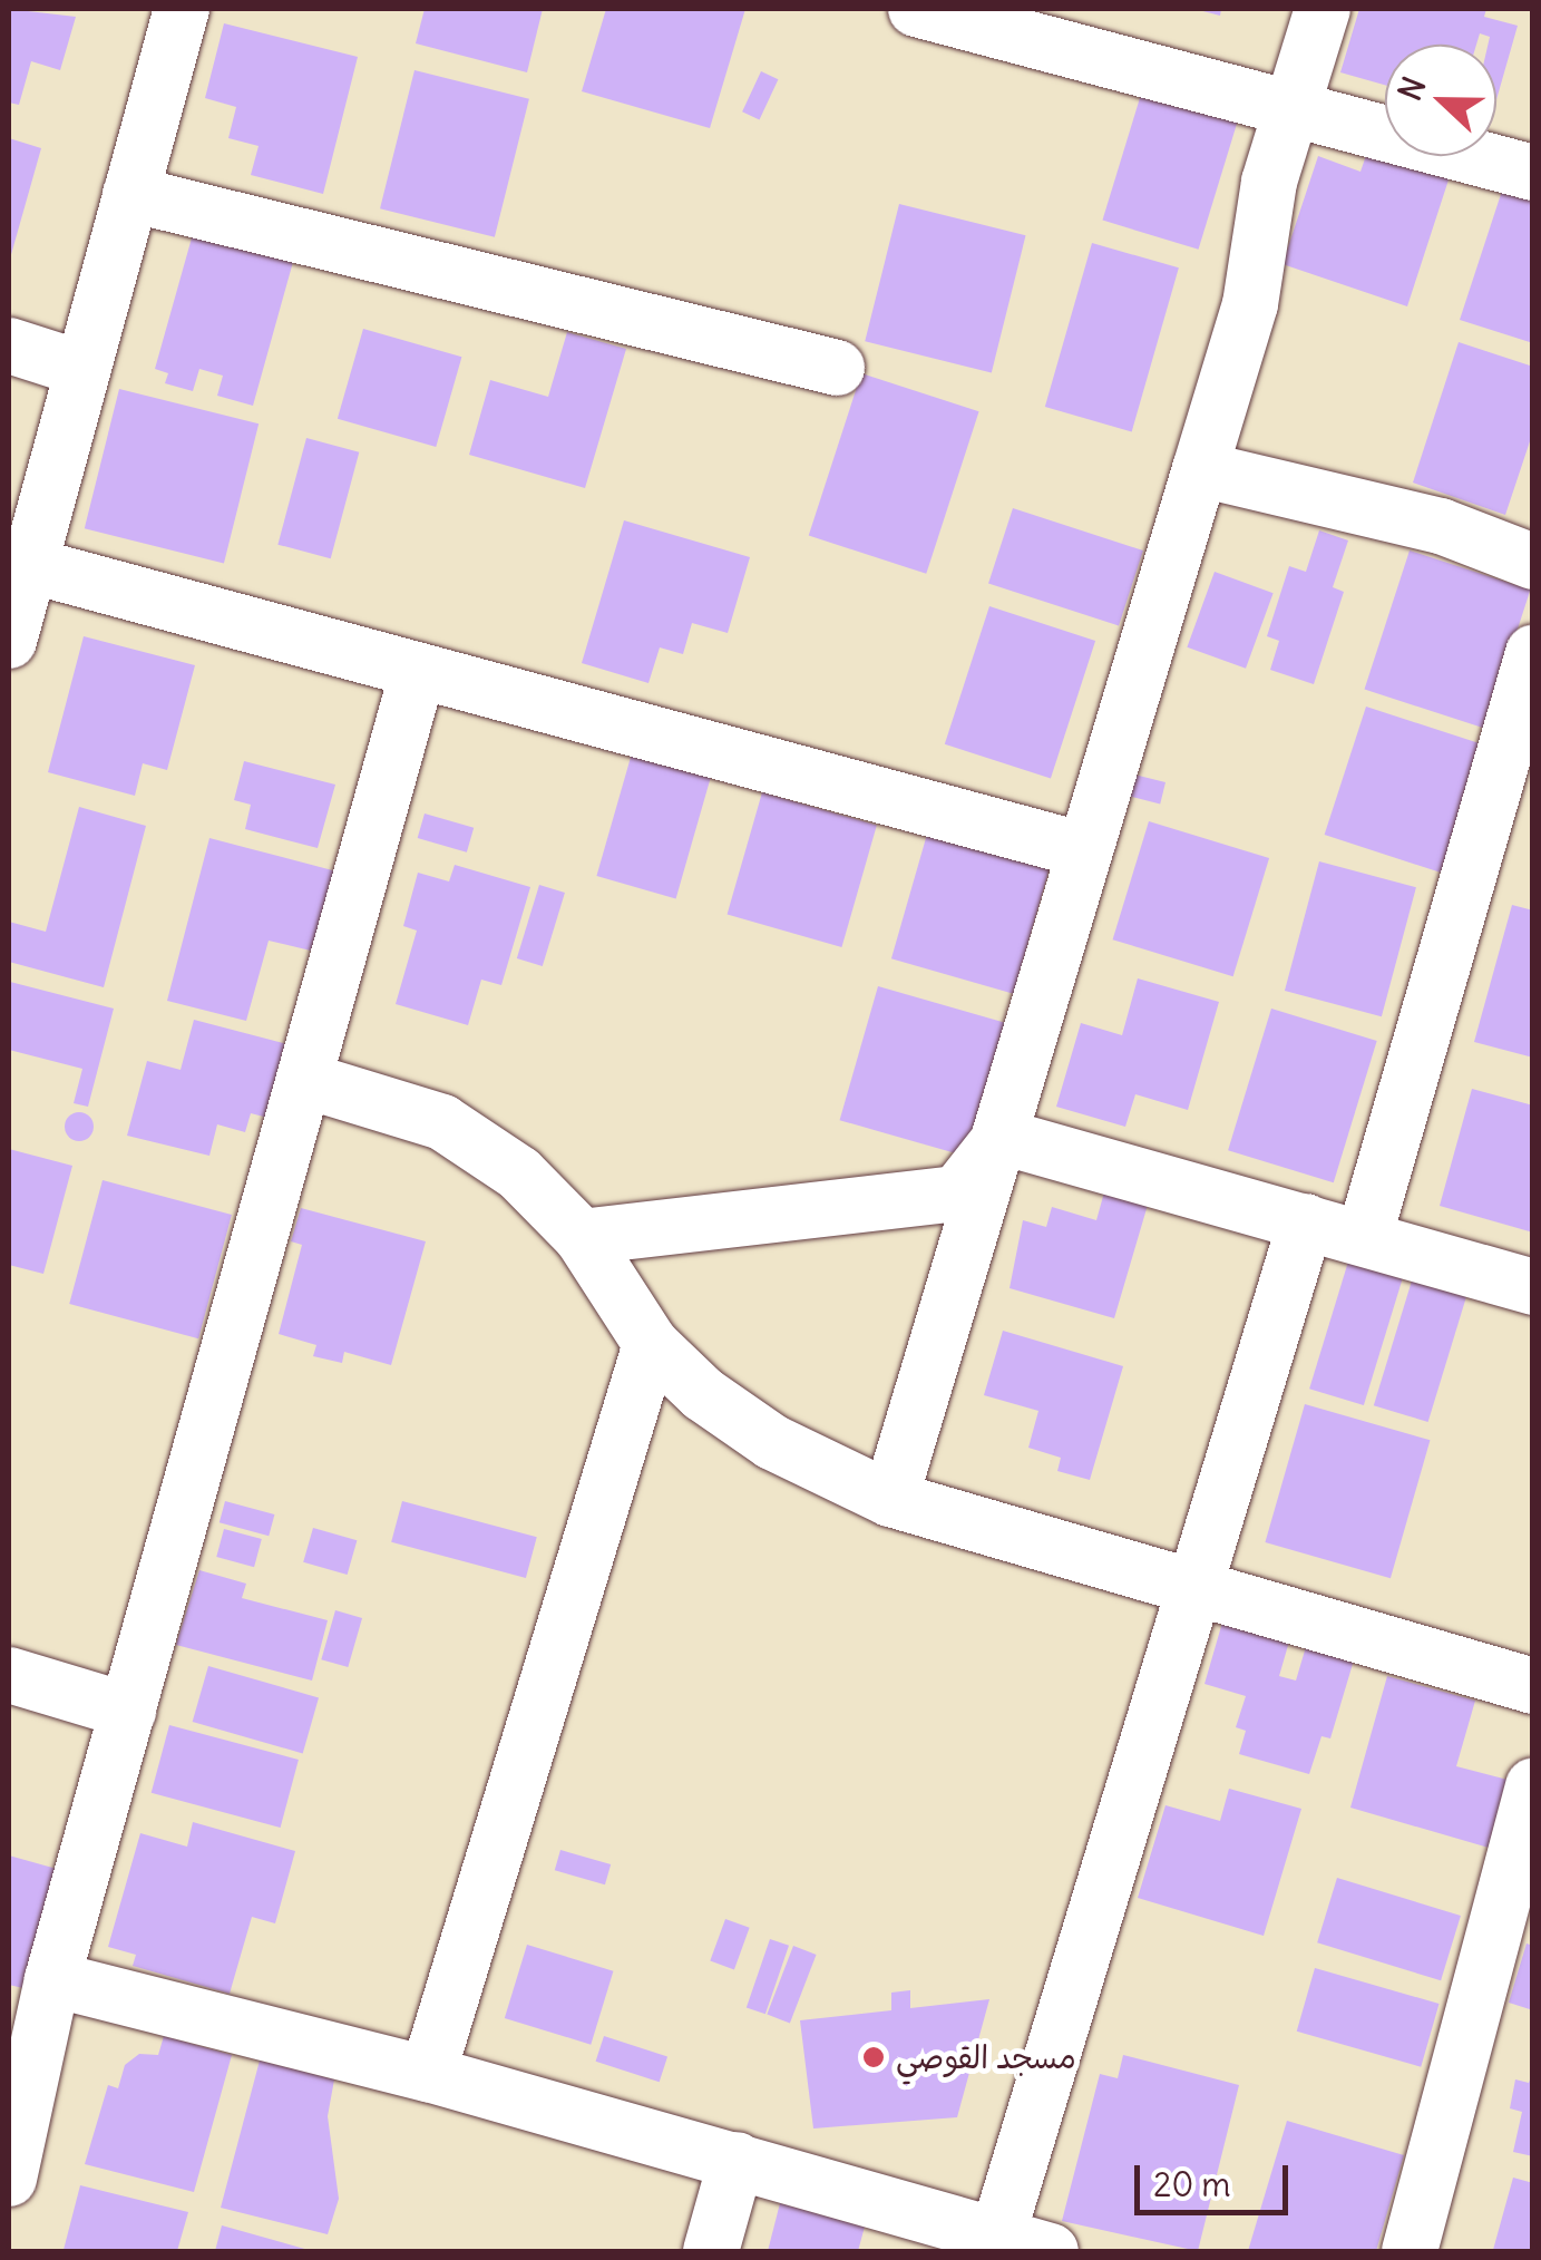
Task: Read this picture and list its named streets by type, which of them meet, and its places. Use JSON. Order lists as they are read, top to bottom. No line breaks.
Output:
{"places":["مسجد القوصي"],"scale_bar":"20 m","north":"left"}
